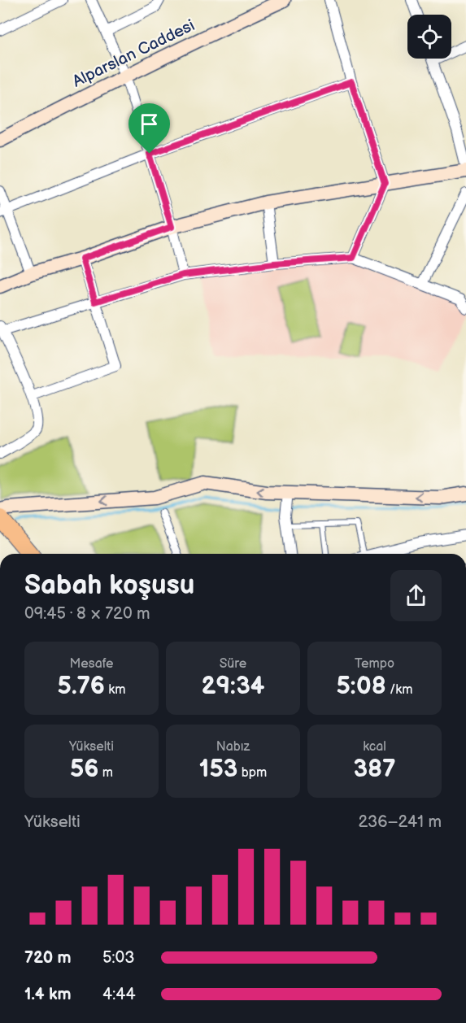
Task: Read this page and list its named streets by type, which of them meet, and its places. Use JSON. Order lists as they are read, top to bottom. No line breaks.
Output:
{"streets":{"main road":["Alparslan Caddesi"]},"page":{"heading":["Sabah koşusu","09:45 · 8 × 720 m"],"stats":[["Mesafe","5.76 km"],["Süre","29:34"],["Tempo","5:08 /km"],["Yükselti","56 m"],["Nabız","153 bpm"],["kcal","387"]],"chart":["Yükselti","236–241 m"],"list":[{"name":"720 m","note":"5:03"},{"name":"1.4 km","note":"4:44"}]}}
